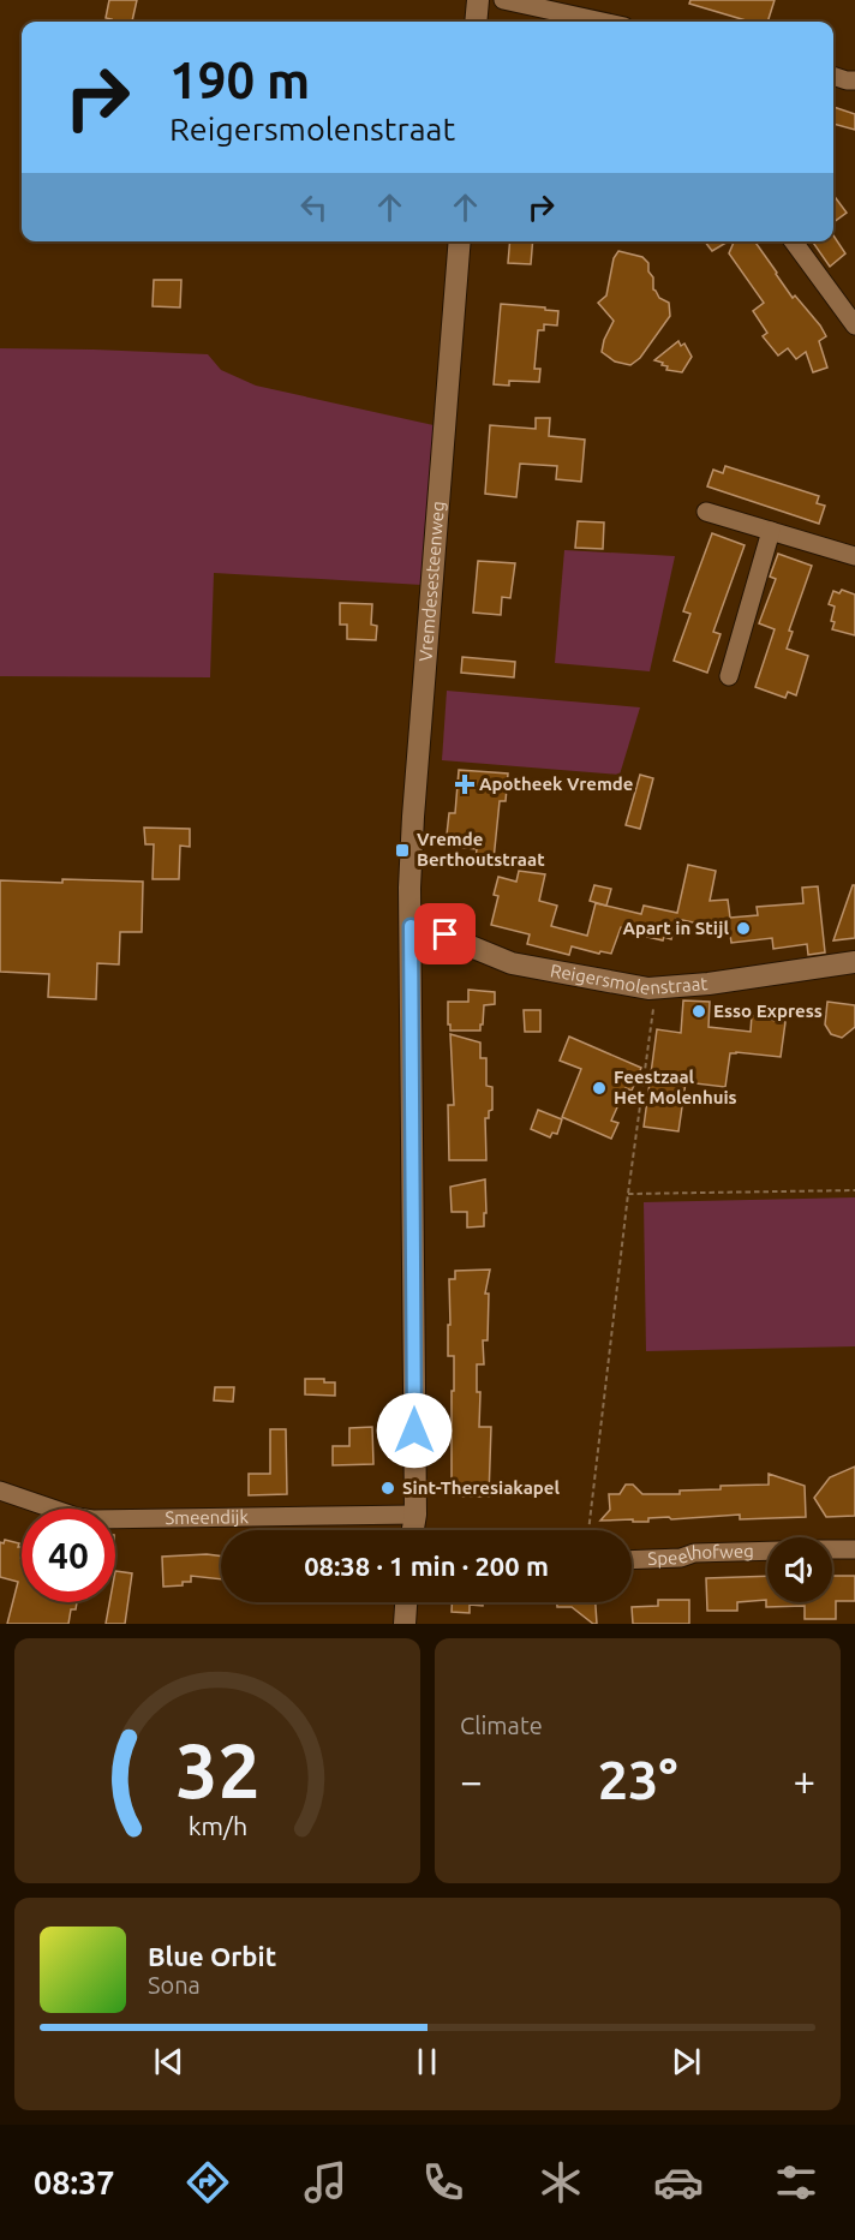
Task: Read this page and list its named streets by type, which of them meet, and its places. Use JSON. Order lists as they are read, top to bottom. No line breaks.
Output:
{"streets":{"street":["Vremdesesteenweg","Reigersmolenstraat","Smeendijk","Speelhofweg"]},"crossings":[["Vremdesesteenweg","Reigersmolenstraat"],["Vremdesesteenweg","Smeendijk"]],"places":{"health":["Apotheek Vremde"],"transit":["Vremde Berthoutstraat"],"other":["Apart in Stijl","Esso Express","Feestzaal Het Molenhuis","Sint-Theresiakapel"]},"page":{"turn":["190 m","Reigersmolenstraat"],"limit":"40","trip":"08:38 · 1 min · 200 m","tile":"Climate","heat":["−","23°","+"],"song":["Blue Orbit","Sona"],"tabs":"08:37","gauge":["32","km/h"]}}
